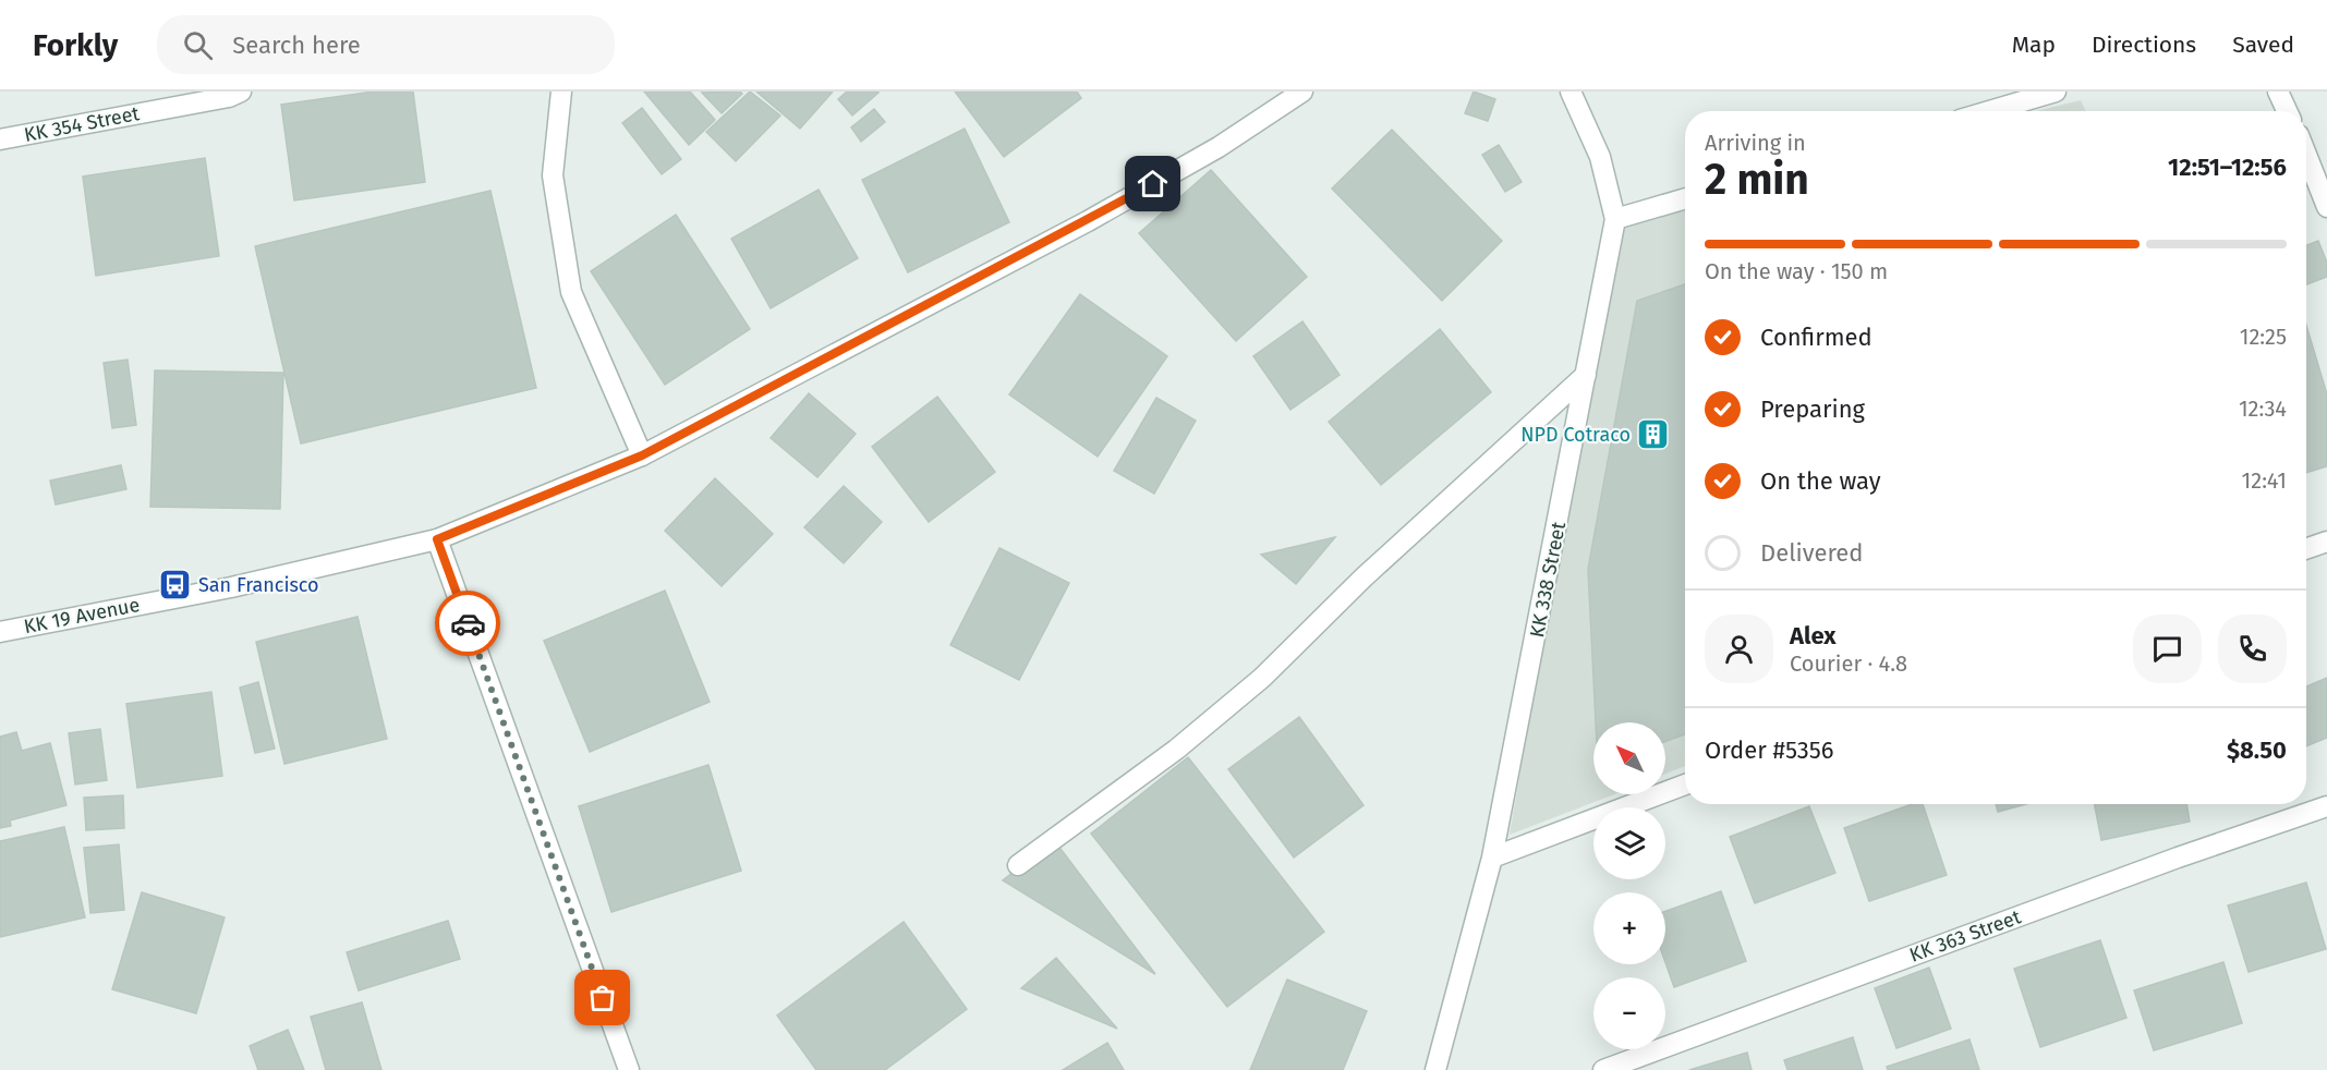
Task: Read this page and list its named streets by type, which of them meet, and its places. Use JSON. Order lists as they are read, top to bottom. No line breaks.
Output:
{"streets":{"street":["KK 354 Street","KK 338 Street","KK 19 Avenue","KK 363 Street"]},"places":{"building":["NPD Cotraco"],"bus stop":["San Francisco"]},"north":"top left","page":{"header":"Forkly","search":"Search here","nav":["Map","Directions","Saved"],"heading":["2 min","Arriving in","12:51–12:56"],"panel":["Alex","Courier · 4.8","Order #5356","$8.50"],"bar":"On the way · 150 m","list":[["Confirmed","12:25"],["Preparing","12:34"],["On the way","12:41"],"Delivered"],"map_buttons":["+","−"]}}
